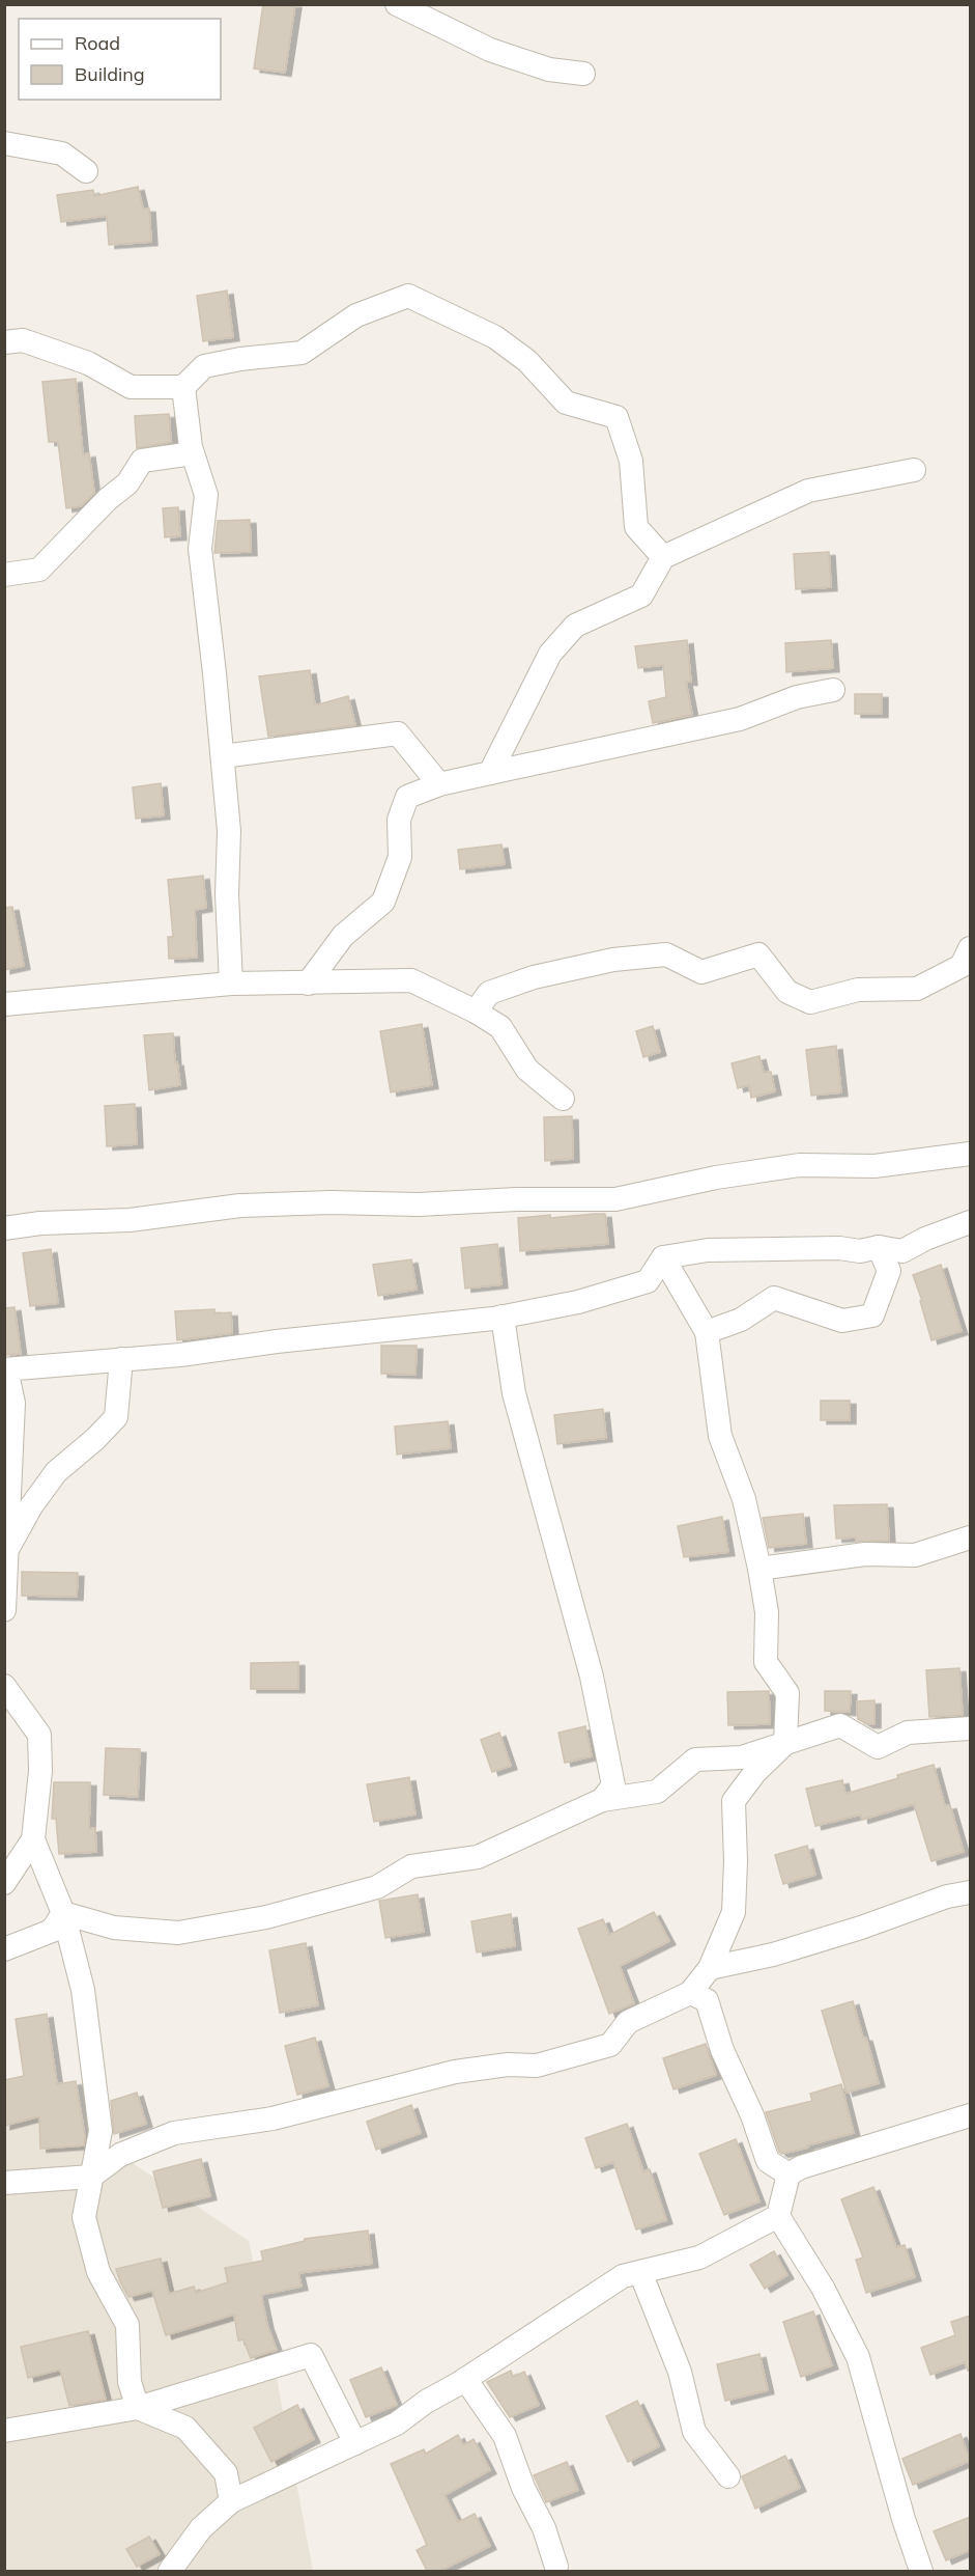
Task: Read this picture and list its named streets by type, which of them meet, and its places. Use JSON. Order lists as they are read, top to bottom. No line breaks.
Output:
{"legend":["Road","Building"]}
